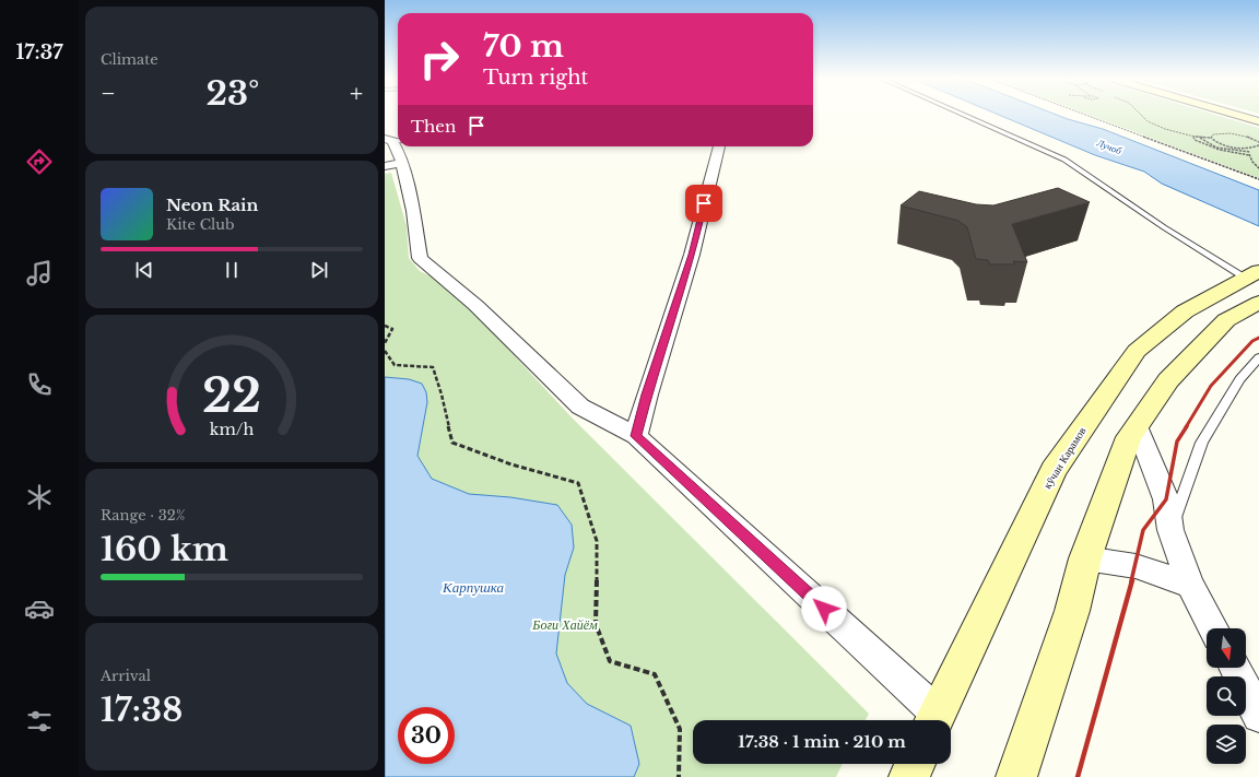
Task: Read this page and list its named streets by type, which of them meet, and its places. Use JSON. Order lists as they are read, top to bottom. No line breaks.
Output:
{"streets":{"main road":["кӯчаи Карамов"]},"water":["Лучоб","Карпушка"],"parks":["Боғи Хайём"],"north":"bottom","page":{"tabs":"17:37","tile":["Climate",["Range · 32%","160 km"],["Arrival","17:38"]],"turn":["70 m","Turn right"],"heat":["−","23°","+"],"then":"Then","song":["Neon Rain","Kite Club"],"limit":"30","trip":"17:38 · 1 min · 210 m","gauge":["22","km/h"]}}
